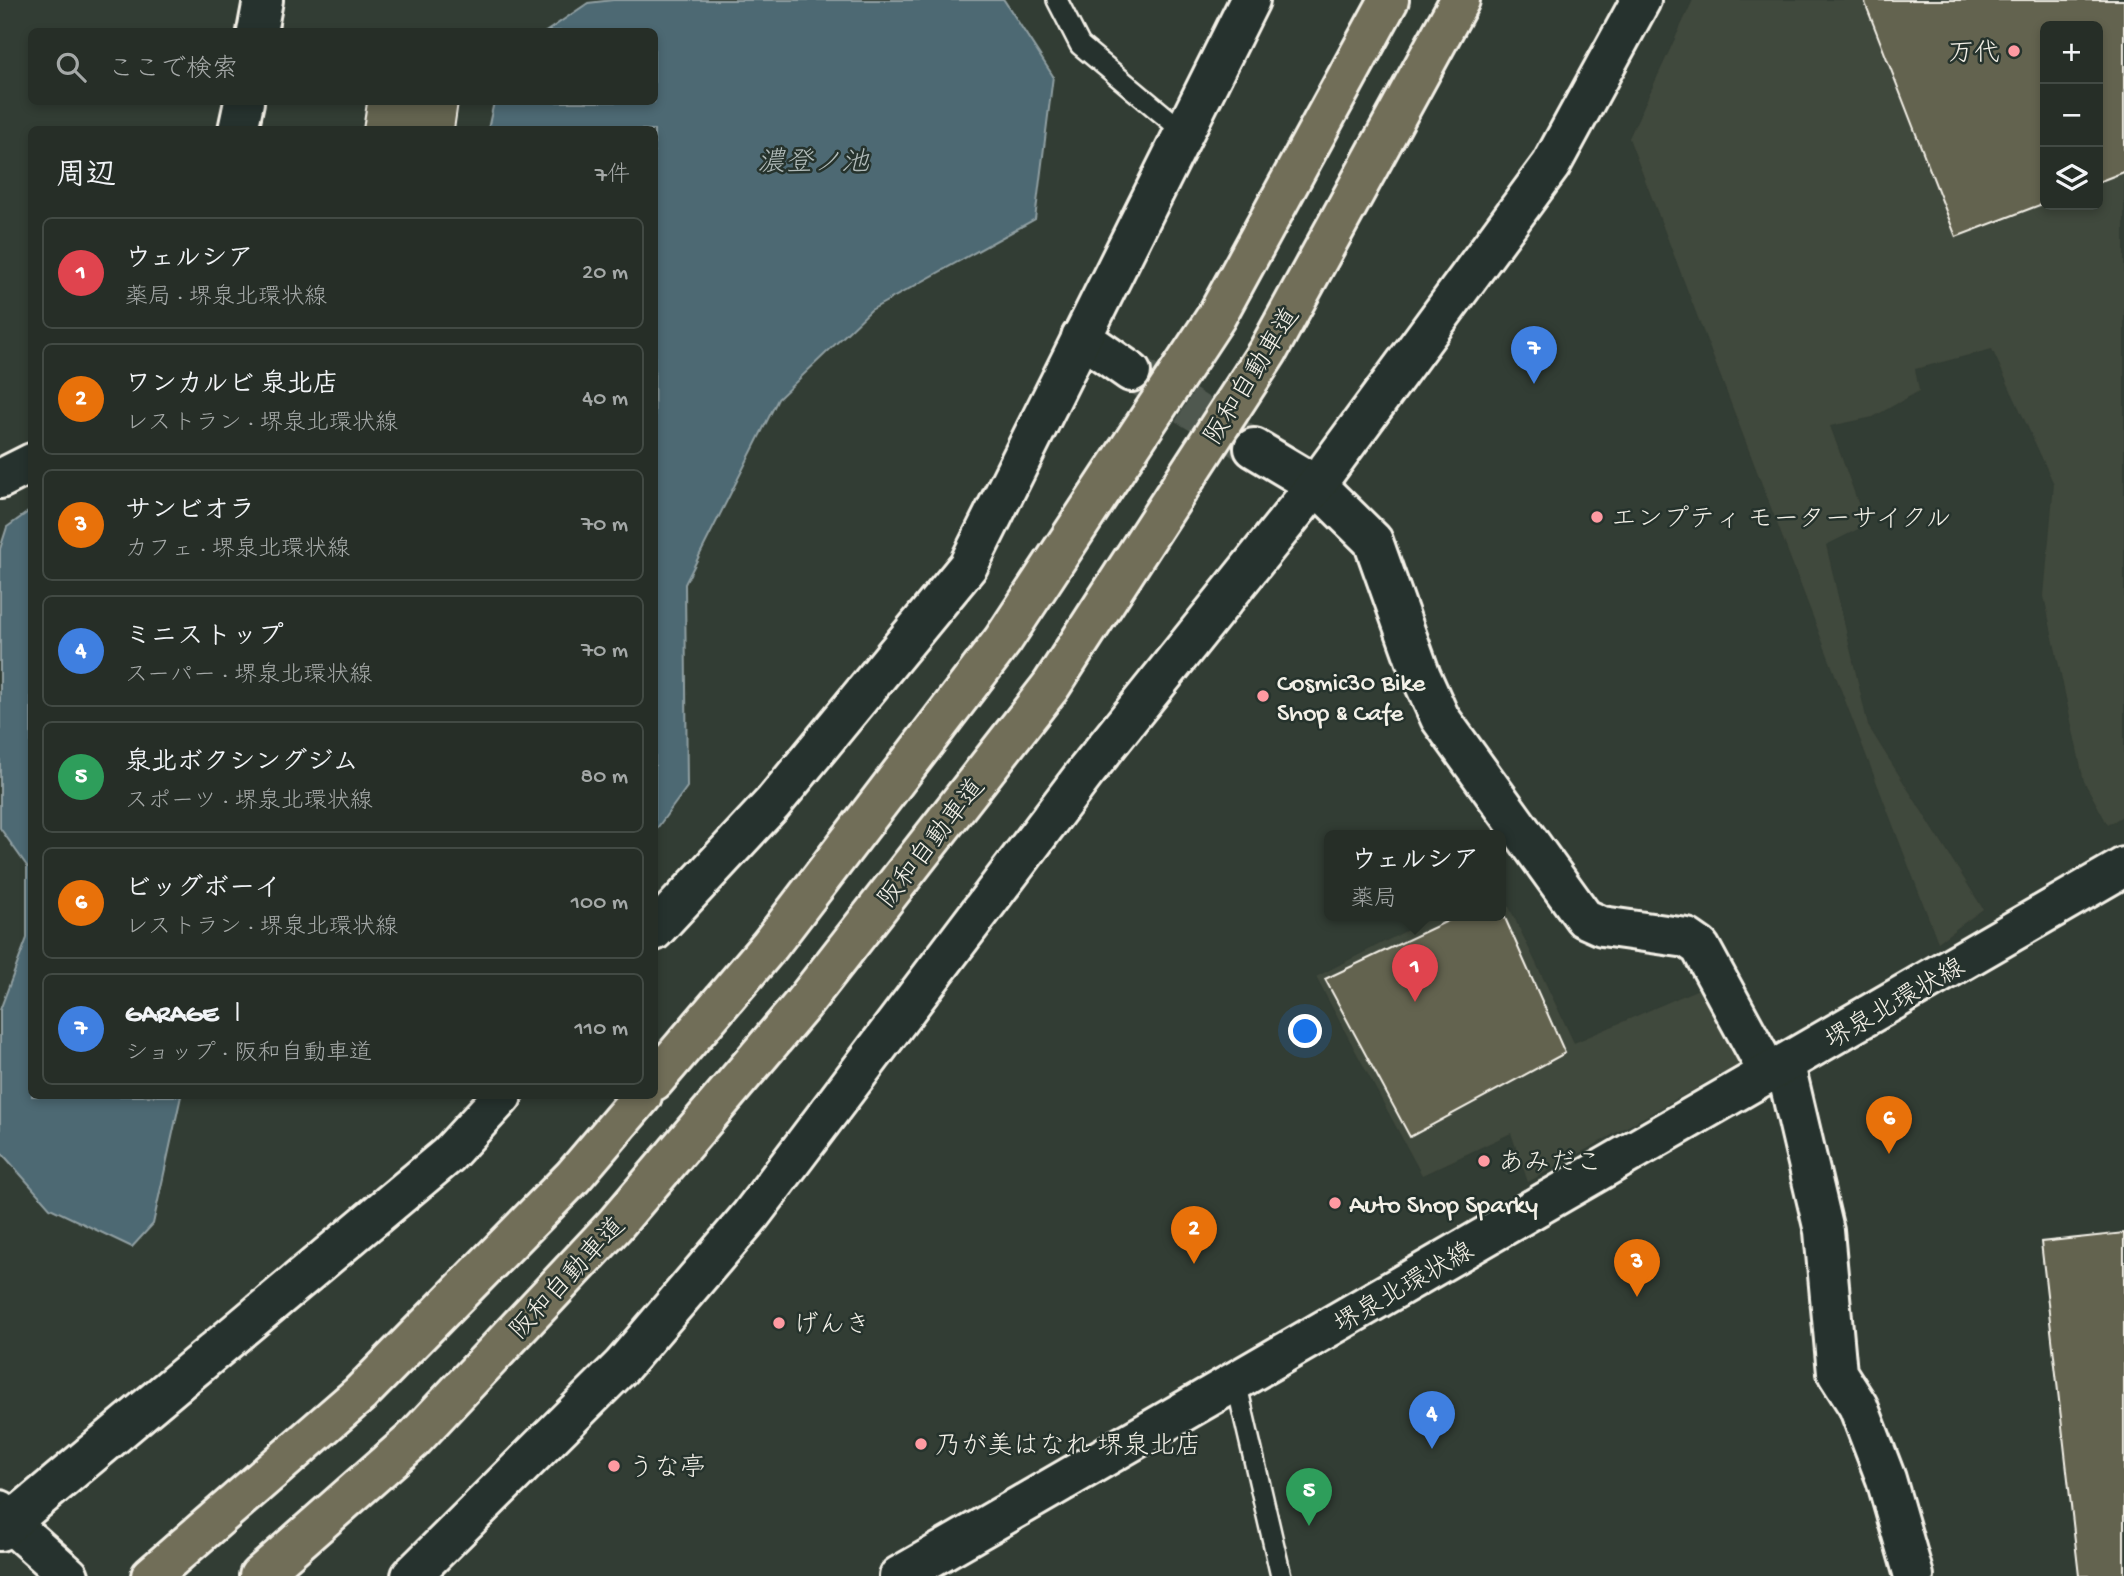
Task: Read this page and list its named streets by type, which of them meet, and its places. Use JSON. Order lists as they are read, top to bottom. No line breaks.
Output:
{"streets":{"highway":["阪和自動車道"],"street":["堺泉北環状線"]},"water":["濃登ノ池"],"places":["万代","エンプティ モーターサイクル","Cosmic30 Bike Shop & Cafe","あみだこ","Auto Shop Sparky","げんき","乃が美はなれ 堺泉北店","うな亭"],"page":{"map_buttons":["+","−"],"search":"ここで検索","heading":["周辺","7件"],"list":[{"mark":"1","name":"ウェルシア","note":"薬局 · 堺泉北環状線","value":"20 m"},{"mark":"2","name":"ワンカルビ 泉北店","note":"レストラン · 堺泉北環状線","value":"40 m"},{"mark":"3","name":"サンビオラ","note":"カフェ · 堺泉北環状線","value":"70 m"},{"mark":"4","name":"ミニストップ","note":"スーパー · 堺泉北環状線","value":"70 m"},{"mark":"5","name":"泉北ボクシングジム","note":"スポーツ · 堺泉北環状線","value":"80 m"},{"mark":"6","name":"ビッグボーイ","note":"レストラン · 堺泉北環状線","value":"100 m"},{"mark":"7","name":"GARAGE Ⅰ","note":"ショップ · 阪和自動車道","value":"110 m"}],"pins":["7","1","6","2","3","4","5"],"popup":["ウェルシア","薬局"]}}
